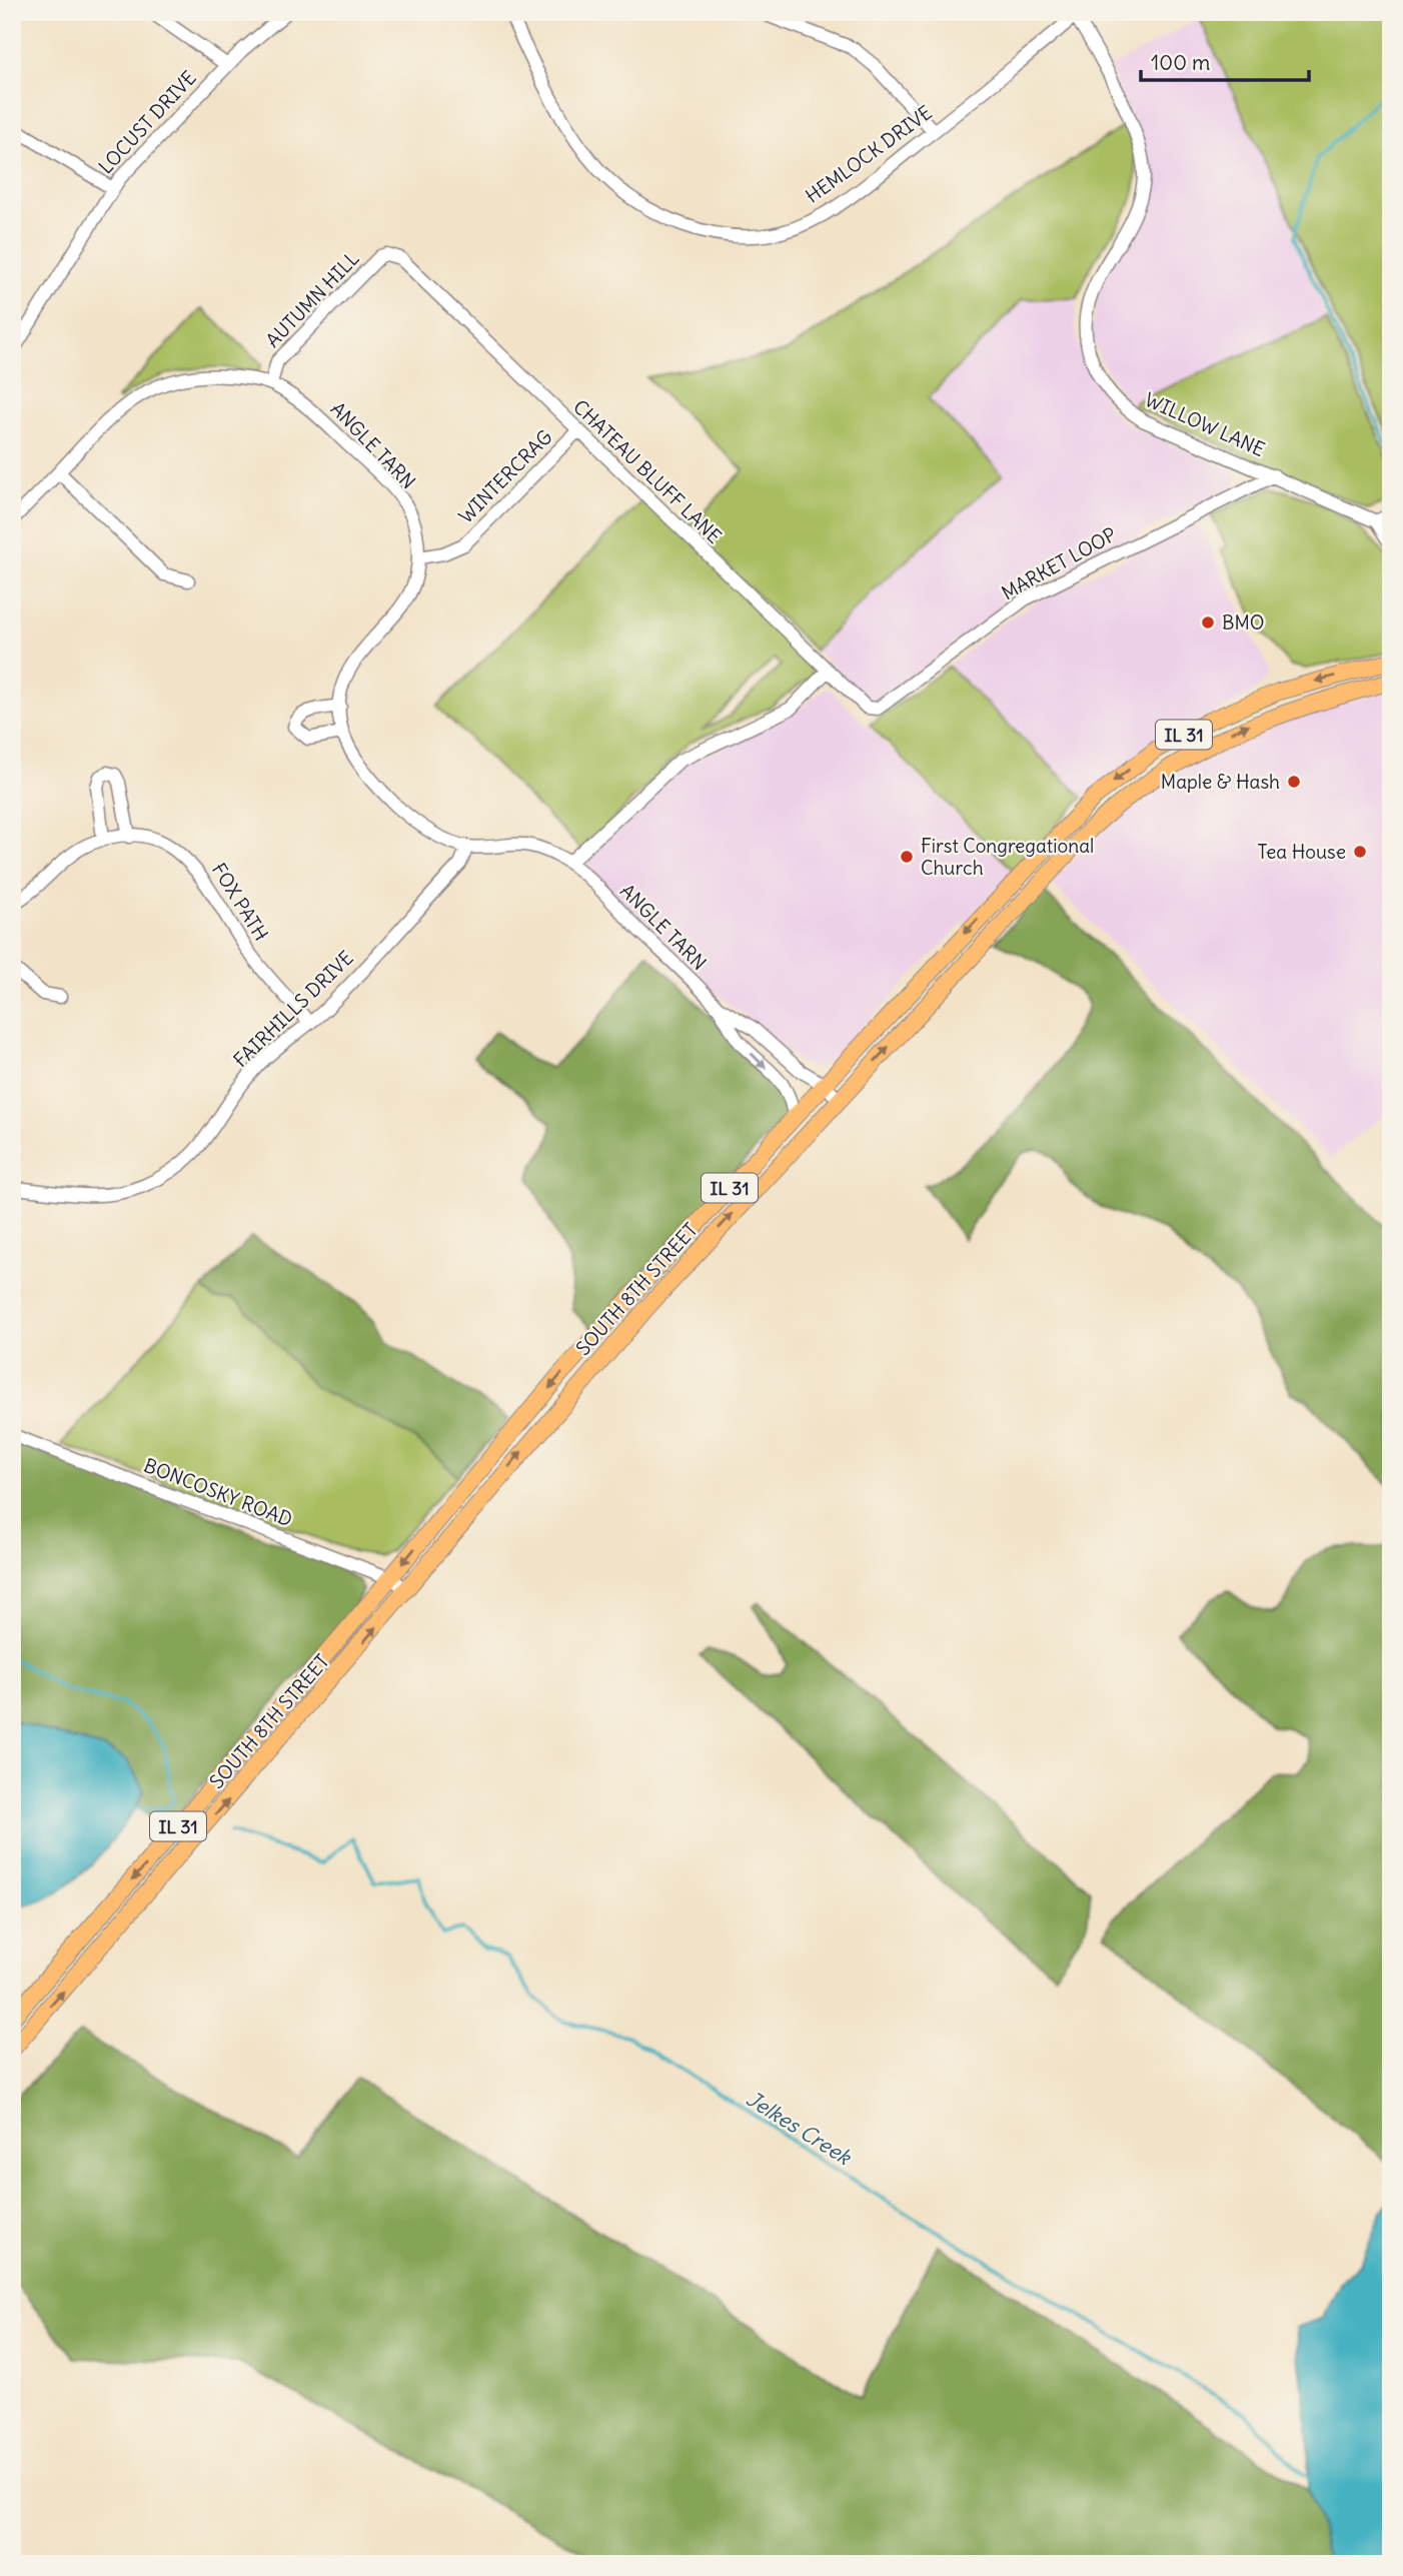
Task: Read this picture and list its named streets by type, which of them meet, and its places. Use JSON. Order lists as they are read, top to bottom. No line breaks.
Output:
{"streets":{"main road":["IL 31","SOUTH 8TH STREET"],"street":["LOCUST DRIVE","HEMLOCK DRIVE","AUTUMN HILL","WILLOW LANE","ANGLE TARN","CHATEAU BLUFF LANE","WINTERCRAG","MARKET LOOP","FOX PATH","FAIRHILLS DRIVE","BONCOSKY ROAD"]},"crossings":[["HEMLOCK DRIVE","WILLOW LANE"],["AUTUMN HILL","ANGLE TARN"],["AUTUMN HILL","CHATEAU BLUFF LANE"],["WILLOW LANE","MARKET LOOP"],["ANGLE TARN","WINTERCRAG"],["ANGLE TARN","FAIRHILLS DRIVE"],["ANGLE TARN","SOUTH 8TH STREET"],["CHATEAU BLUFF LANE","WINTERCRAG"],["CHATEAU BLUFF LANE","MARKET LOOP"],["FOX PATH","FAIRHILLS DRIVE"],["SOUTH 8TH STREET","BONCOSKY ROAD"]],"water":["Jelkes Creek"],"places":["BMO","Maple & Hash","Tea House","First Congregational Church"],"scale_bar":"100 m"}
